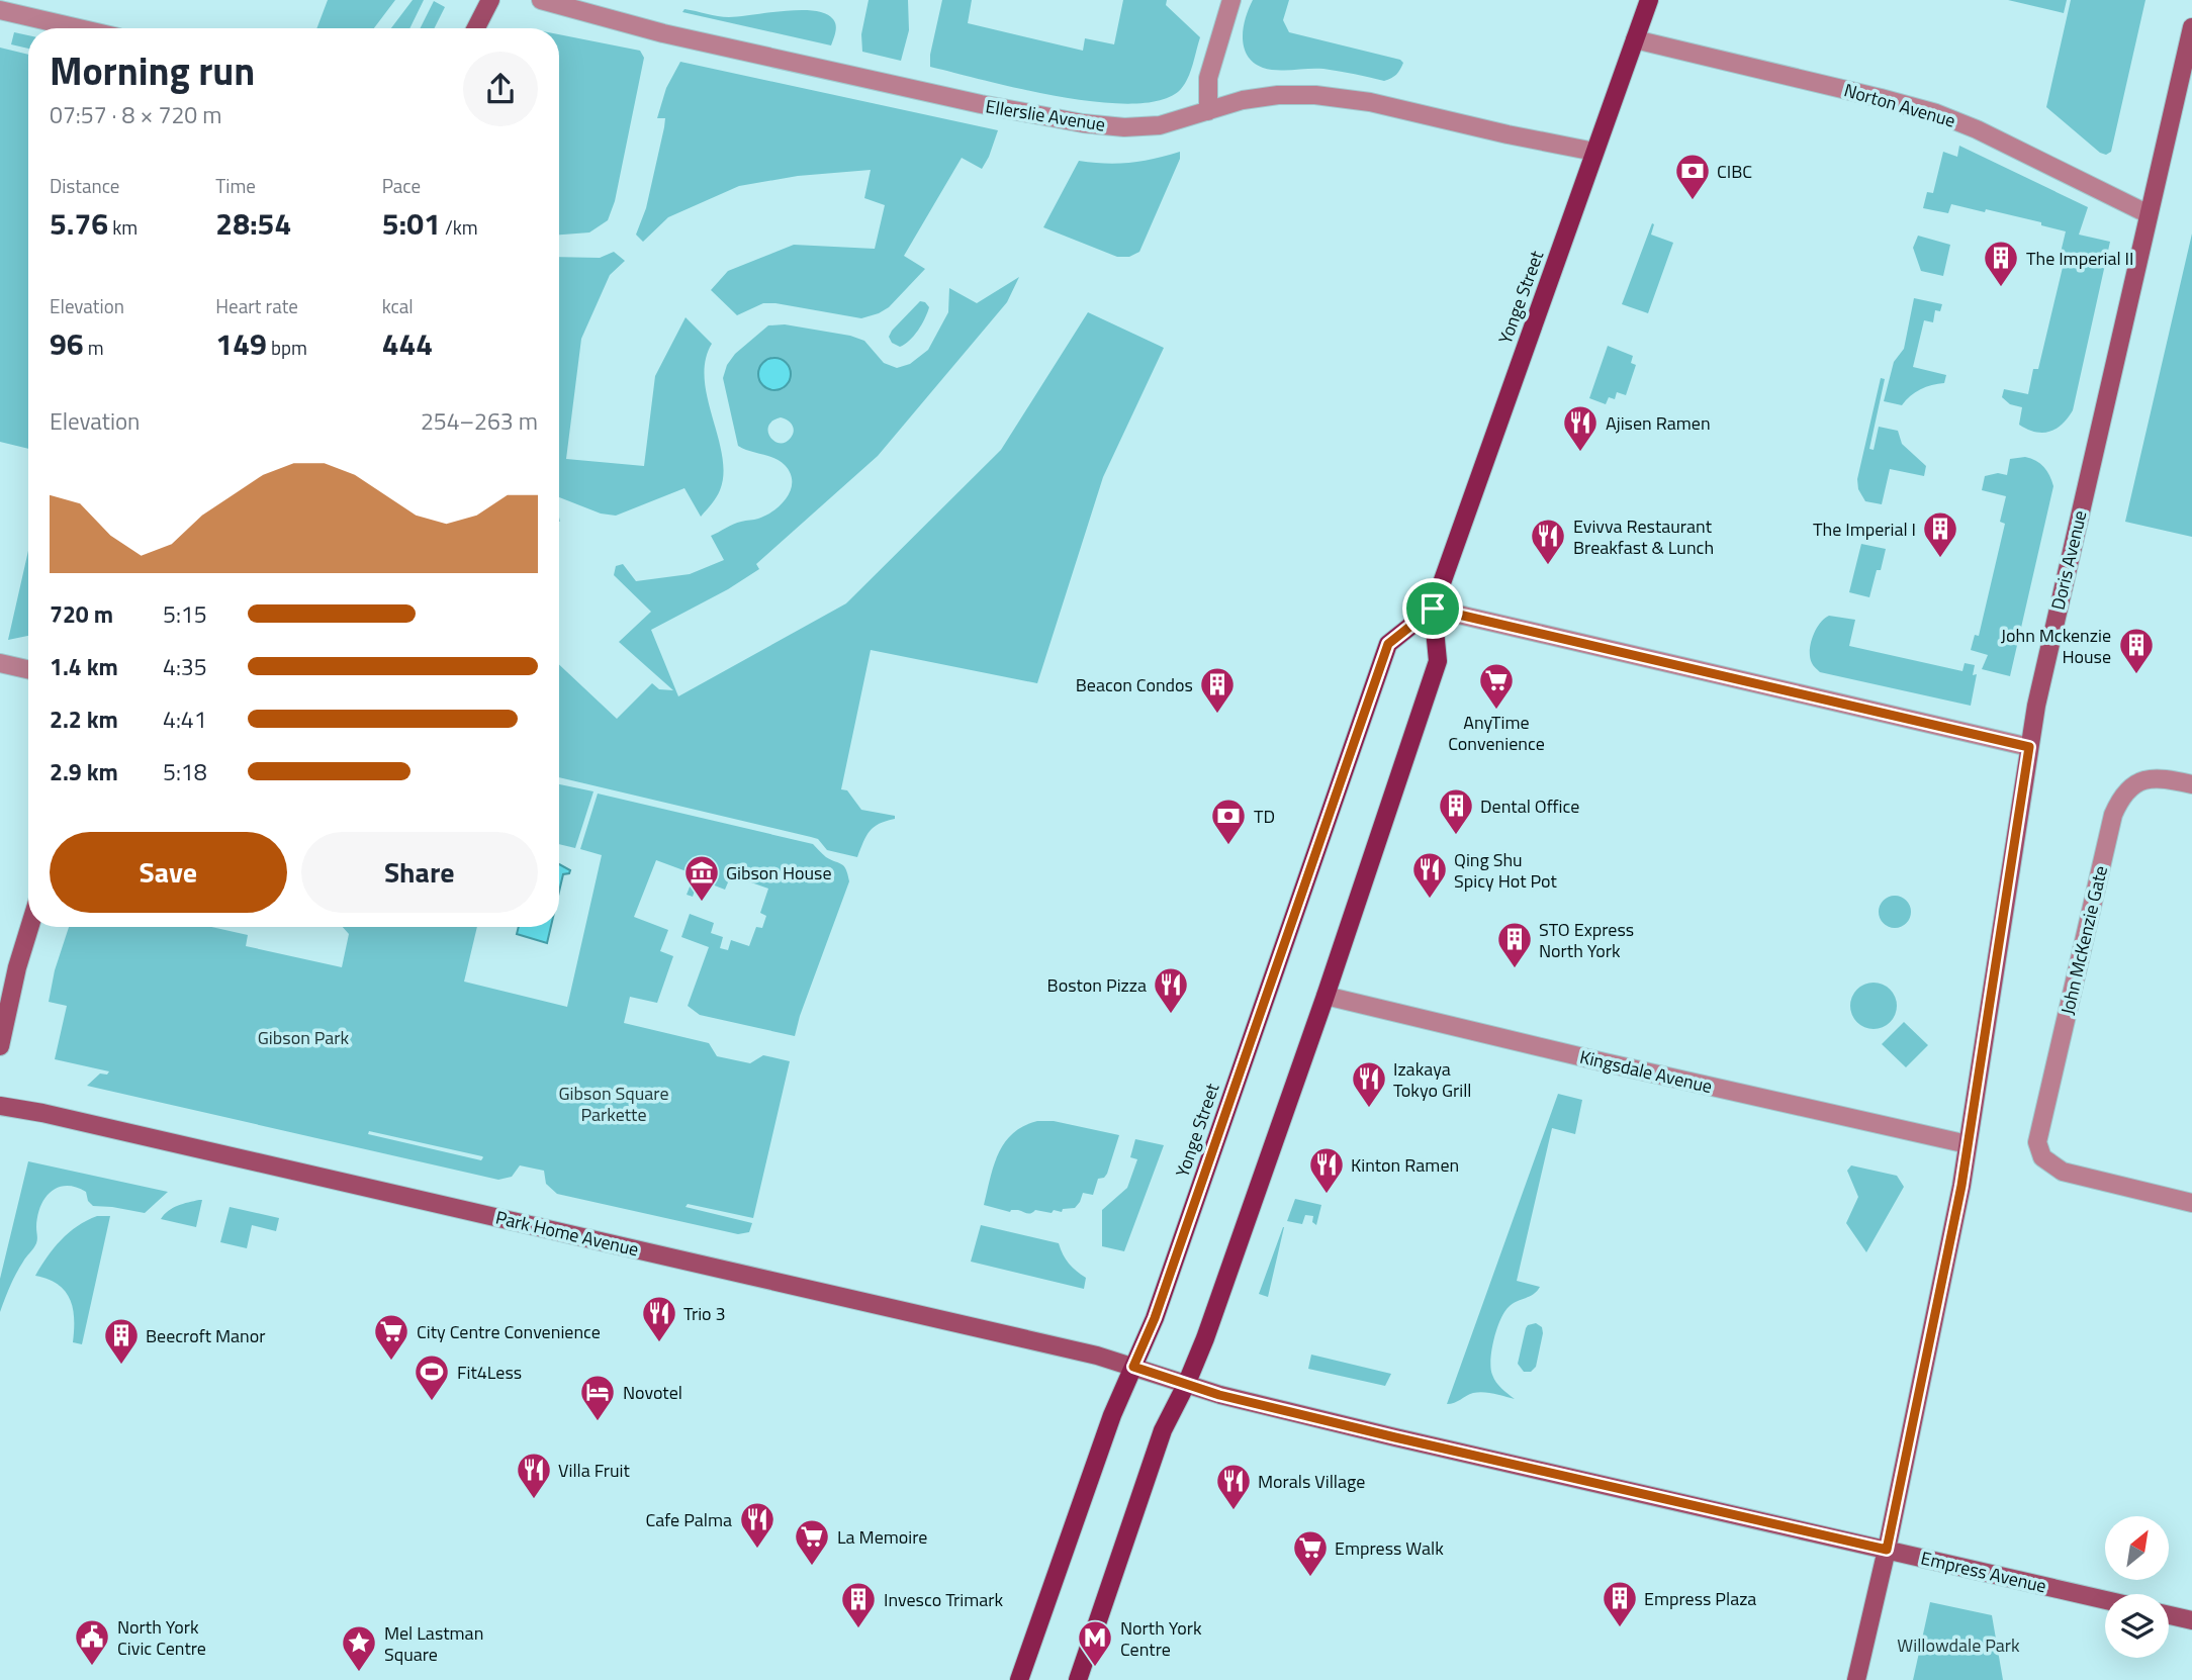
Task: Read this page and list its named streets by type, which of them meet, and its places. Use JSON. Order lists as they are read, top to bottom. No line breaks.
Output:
{"streets":{"main road":["Yonge Street"],"street":["Norton Avenue","Ellerslie Avenue","Doris Avenue","John McKenzie Gate","Kingsdale Avenue","Park Home Avenue","Empress Avenue"]},"crossings":[["Norton Avenue","Yonge Street"],["Norton Avenue","Doris Avenue"],["Ellerslie Avenue","Yonge Street"],["Yonge Street","Kingsdale Avenue"],["Yonge Street","Park Home Avenue"],["Yonge Street","Empress Avenue"],["Doris Avenue","Kingsdale Avenue"],["Doris Avenue","Empress Avenue"],["Park Home Avenue","Empress Avenue"]],"parks":["Gibson Park","Gibson Square Parkette","Willowdale Park"],"places":{"bank":["CIBC","TD"],"building":["The Imperial II","The Imperial I","John Mckenzie House","Beacon Condos","Dental Office","STO Express North York","Beecroft Manor","Empress Plaza","Invesco Trimark"],"restaurant":["Ajisen Ramen","Evivva Restaurant Breakfast & Lunch","Qing Shu Spicy Hot Pot","Boston Pizza","Izakaya Tokyo Grill","Kinton Ramen","Trio 3","Villa Fruit","Morals Village","Cafe Palma"],"supermarket":["AnyTime Convenience","City Centre Convenience","La Memoire","Empress Walk"],"museum":["Gibson House"],"sports":["Fit4Less"],"hotel":["Novotel"],"public building":["North York Civic Centre"],"metro station":["North York Centre"],"place":["Mel Lastman Square"]},"north":"top right","page":{"heading":["Morning run","07:57 · 8 × 720 m"],"stats":[["Distance","5.76 km"],["Time","28:54"],["Pace","5:01 /km"],["Elevation","96 m"],["Heart rate","149 bpm"],["kcal","444"]],"chart":["Elevation","254–263 m"],"list":[{"name":"720 m","note":"5:15"},{"name":"1.4 km","note":"4:35"},{"name":"2.2 km","note":"4:41"},{"name":"2.9 km","note":"5:18"}],"buttons":["Save","Share"]}}
